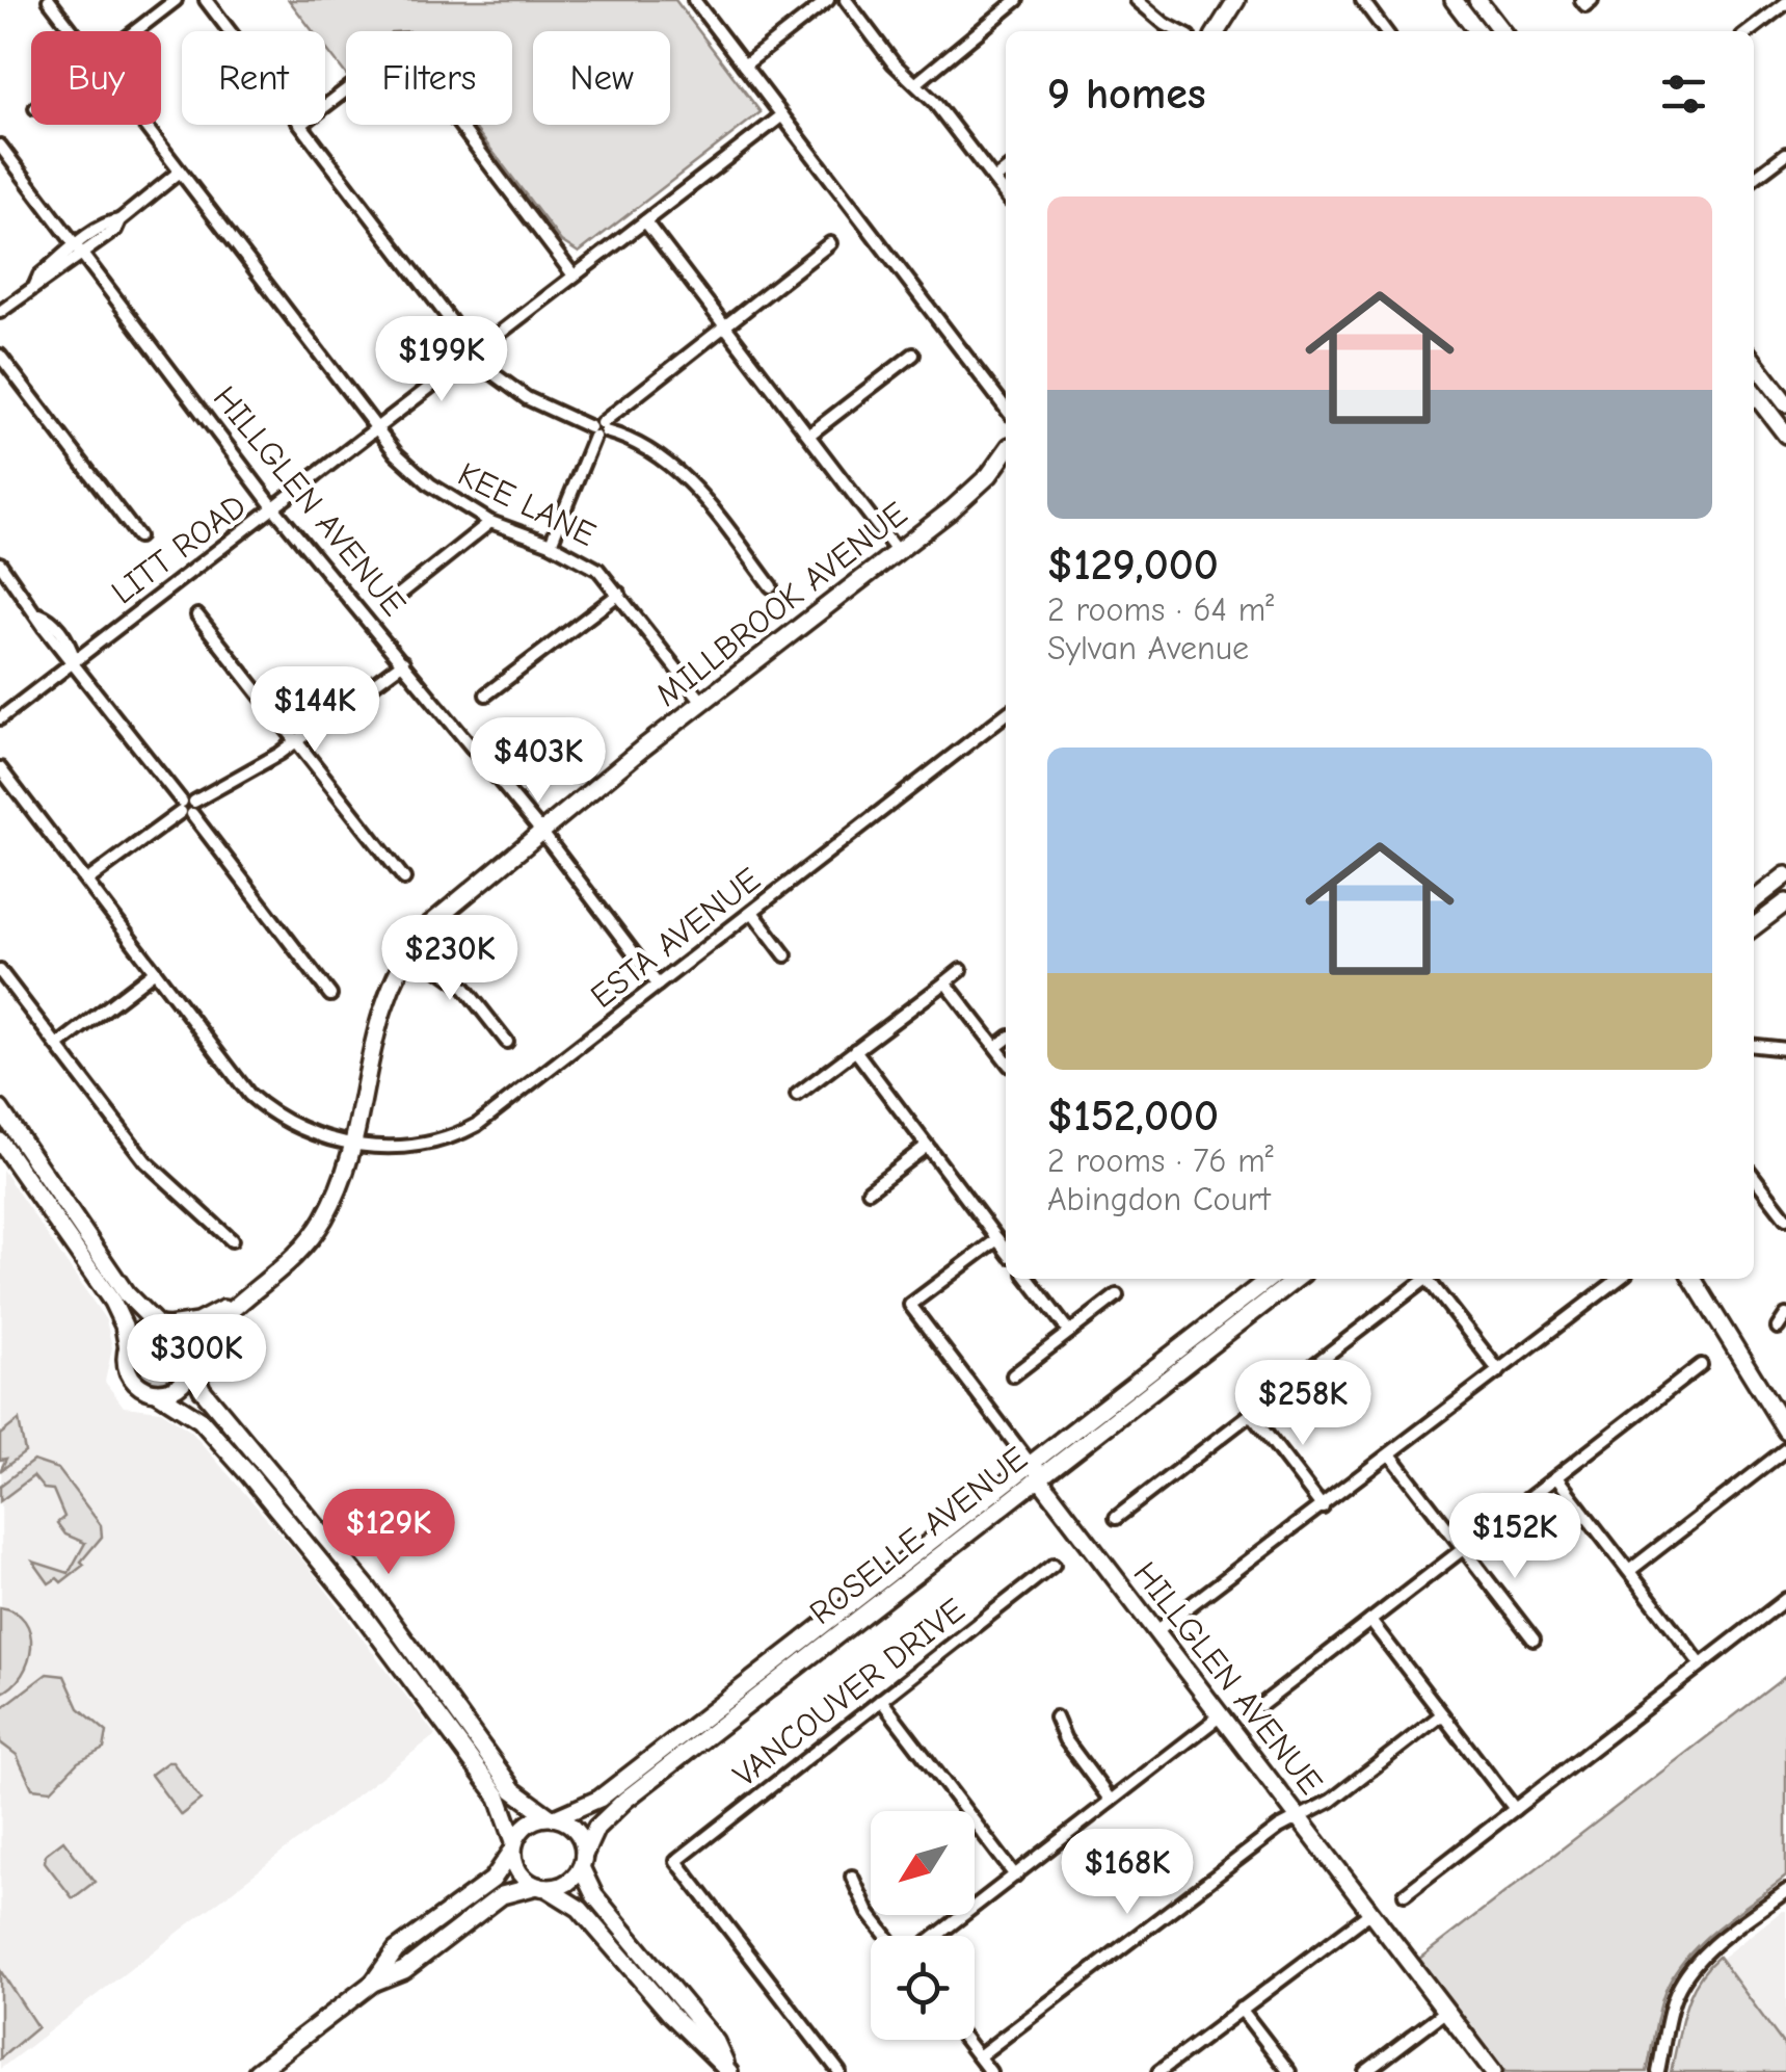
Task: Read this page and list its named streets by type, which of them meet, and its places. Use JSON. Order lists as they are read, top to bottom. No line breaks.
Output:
{"streets":{"main road":["HILLGLEN AVENUE","MILLBROOK AVENUE","ROSELLE AVENUE"],"street":["KEE LANE","LITT ROAD","ESTA AVENUE","VANCOUVER DRIVE"]},"crossings":[["HILLGLEN AVENUE","LITT ROAD"],["HILLGLEN AVENUE","MILLBROOK AVENUE"],["HILLGLEN AVENUE","ESTA AVENUE"],["HILLGLEN AVENUE","ROSELLE AVENUE"],["KEE LANE","LITT ROAD"],["KEE LANE","MILLBROOK AVENUE"],["MILLBROOK AVENUE","ESTA AVENUE"]],"north":"bottom left","page":{"chip":["Buy","Rent","Filters","New"],"heading":"9 homes","list":[{"name":"$129,000","note":"2 rooms · 64 m² · Sylvan Avenue"},{"name":"$152,000","note":"2 rooms · 76 m² · Abingdon Court"}],"price":["$199K","$144K","$403K","$230K","$300K","$258K","$129K","$152K","$168K"]}}
